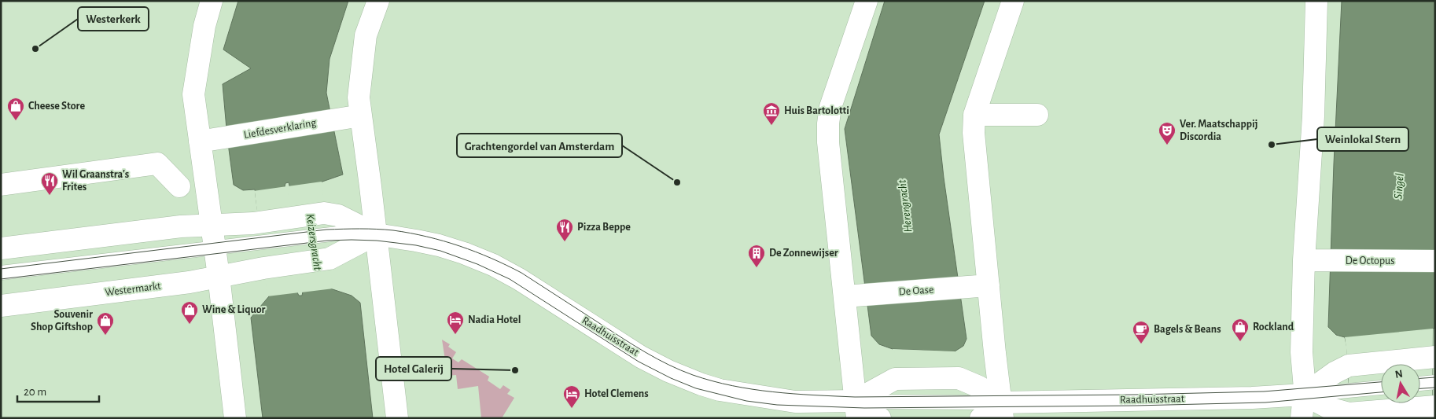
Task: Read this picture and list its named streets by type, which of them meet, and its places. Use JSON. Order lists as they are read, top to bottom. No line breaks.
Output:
{"streets":{"street":["Liefdesverklaring","De Octopus","Westermarkt","De Oase","Raadhuisstraat"]},"crossings":[["Westermarkt","Raadhuisstraat"]],"water":["Singel","Herengracht","Keizersgracht"],"places":{"other":["Westerkerk","Weinlokal Stern","Grachtengordel van Amsterdam","Hotel Galerij"],"shop":["Cheese Store","Wine & Liquor","Souvenir Shop Giftshop","Rockland"],"museum":["Huis Bartolotti"],"theatre":["Ver. Maatschappij Discordia"],"restaurant":["Wil Graanstra's Frites","Pizza Beppe"],"building":["De Zonnewijser"],"hotel":["Nadia Hotel","Hotel Clemens"],"cafe":["Bagels & Beans"]},"scale_bar":"20 m","north":"top"}
